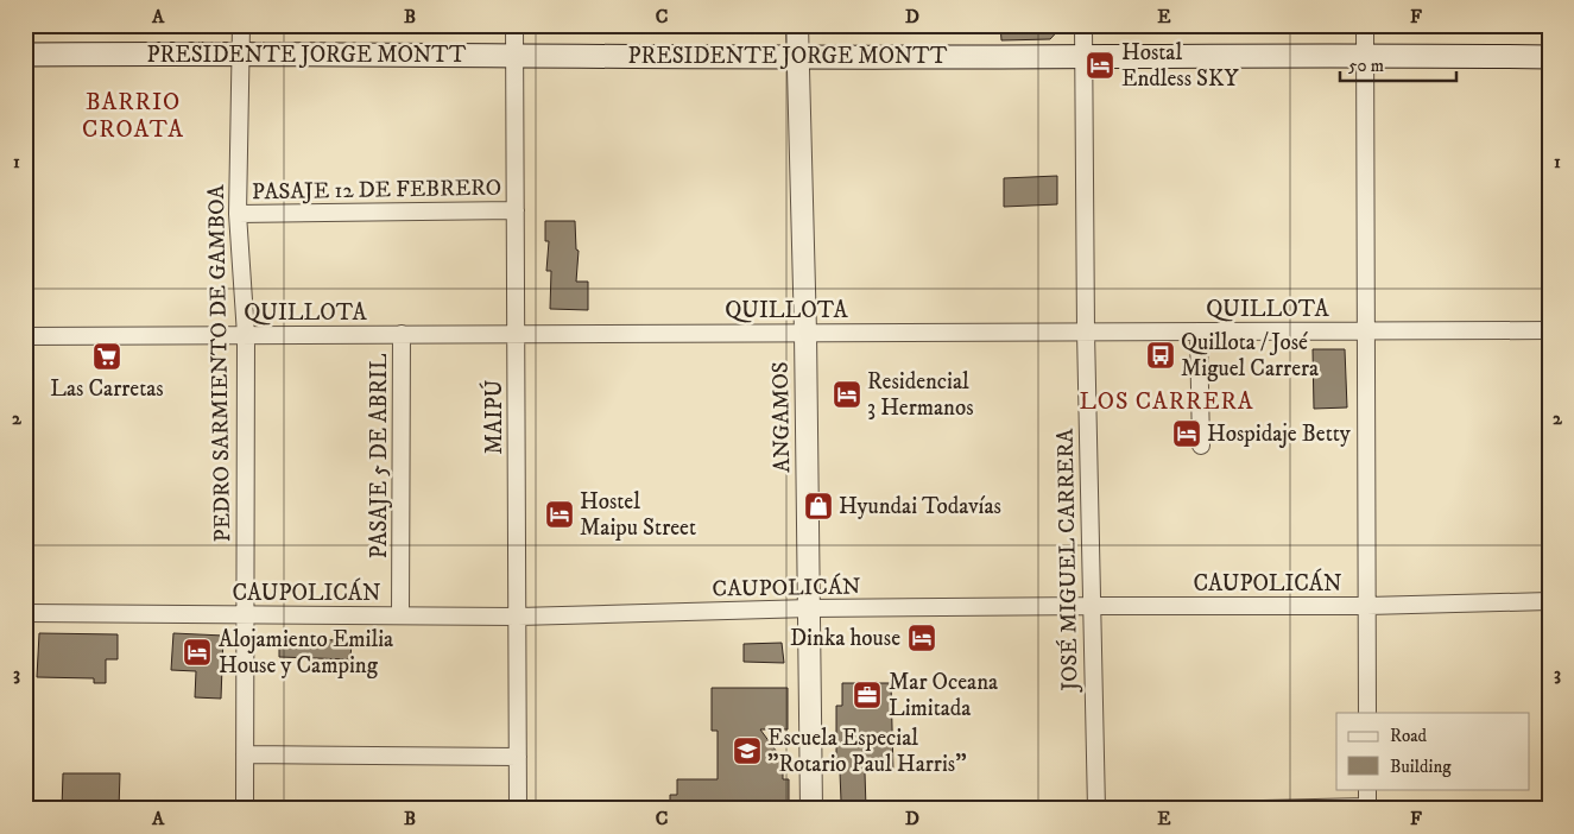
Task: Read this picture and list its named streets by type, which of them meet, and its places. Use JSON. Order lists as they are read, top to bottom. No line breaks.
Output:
{"streets":{"main road":["PRESIDENTE JORGE MONTT"],"street":["PASAJE 12 DE FEBRERO","QUILLOTA","PEDRO SARMIENTO DE GAMBOA","MAIPÚ","ANGAMOS","PASAJE 5 DE ABRIL","JOSÉ MIGUEL CARRERA","CAUPOLICÁN"]},"crossings":[["PRESIDENTE JORGE MONTT","PEDRO SARMIENTO DE GAMBOA"],["PRESIDENTE JORGE MONTT","MAIPÚ"],["PRESIDENTE JORGE MONTT","ANGAMOS"],["PRESIDENTE JORGE MONTT","JOSÉ MIGUEL CARRERA"],["PASAJE 12 DE FEBRERO","PEDRO SARMIENTO DE GAMBOA"],["PASAJE 12 DE FEBRERO","MAIPÚ"],["QUILLOTA","PEDRO SARMIENTO DE GAMBOA"],["QUILLOTA","MAIPÚ"],["QUILLOTA","ANGAMOS"],["QUILLOTA","PASAJE 5 DE ABRIL"],["QUILLOTA","JOSÉ MIGUEL CARRERA"],["PEDRO SARMIENTO DE GAMBOA","CAUPOLICÁN"],["MAIPÚ","CAUPOLICÁN"],["ANGAMOS","CAUPOLICÁN"],["PASAJE 5 DE ABRIL","CAUPOLICÁN"],["JOSÉ MIGUEL CARRERA","CAUPOLICÁN"]],"districts":["BARRIO CROATA","LOS CARRERA"],"places":{"hotel":["Hostal Endless SKY","Residencial 3 Hermanos","Hospidaje Betty","Hostel Maipu Street","Dinka house","Alojamiento Emilia House y Camping"],"bus stop":["Quillota / José Miguel Carrera"],"supermarket":["Las Carretas"],"shop":["Hyundai Todavías"],"office":["Mar Oceana Limitada"],"school or university":["Escuela Especial \"Rotario Paul Harris\""]},"legend":["Road","Building"],"scale_bar":"50 m","grid":{"columns":["A","B","C","D","E","F"],"rows":["1","2","3"]}}
